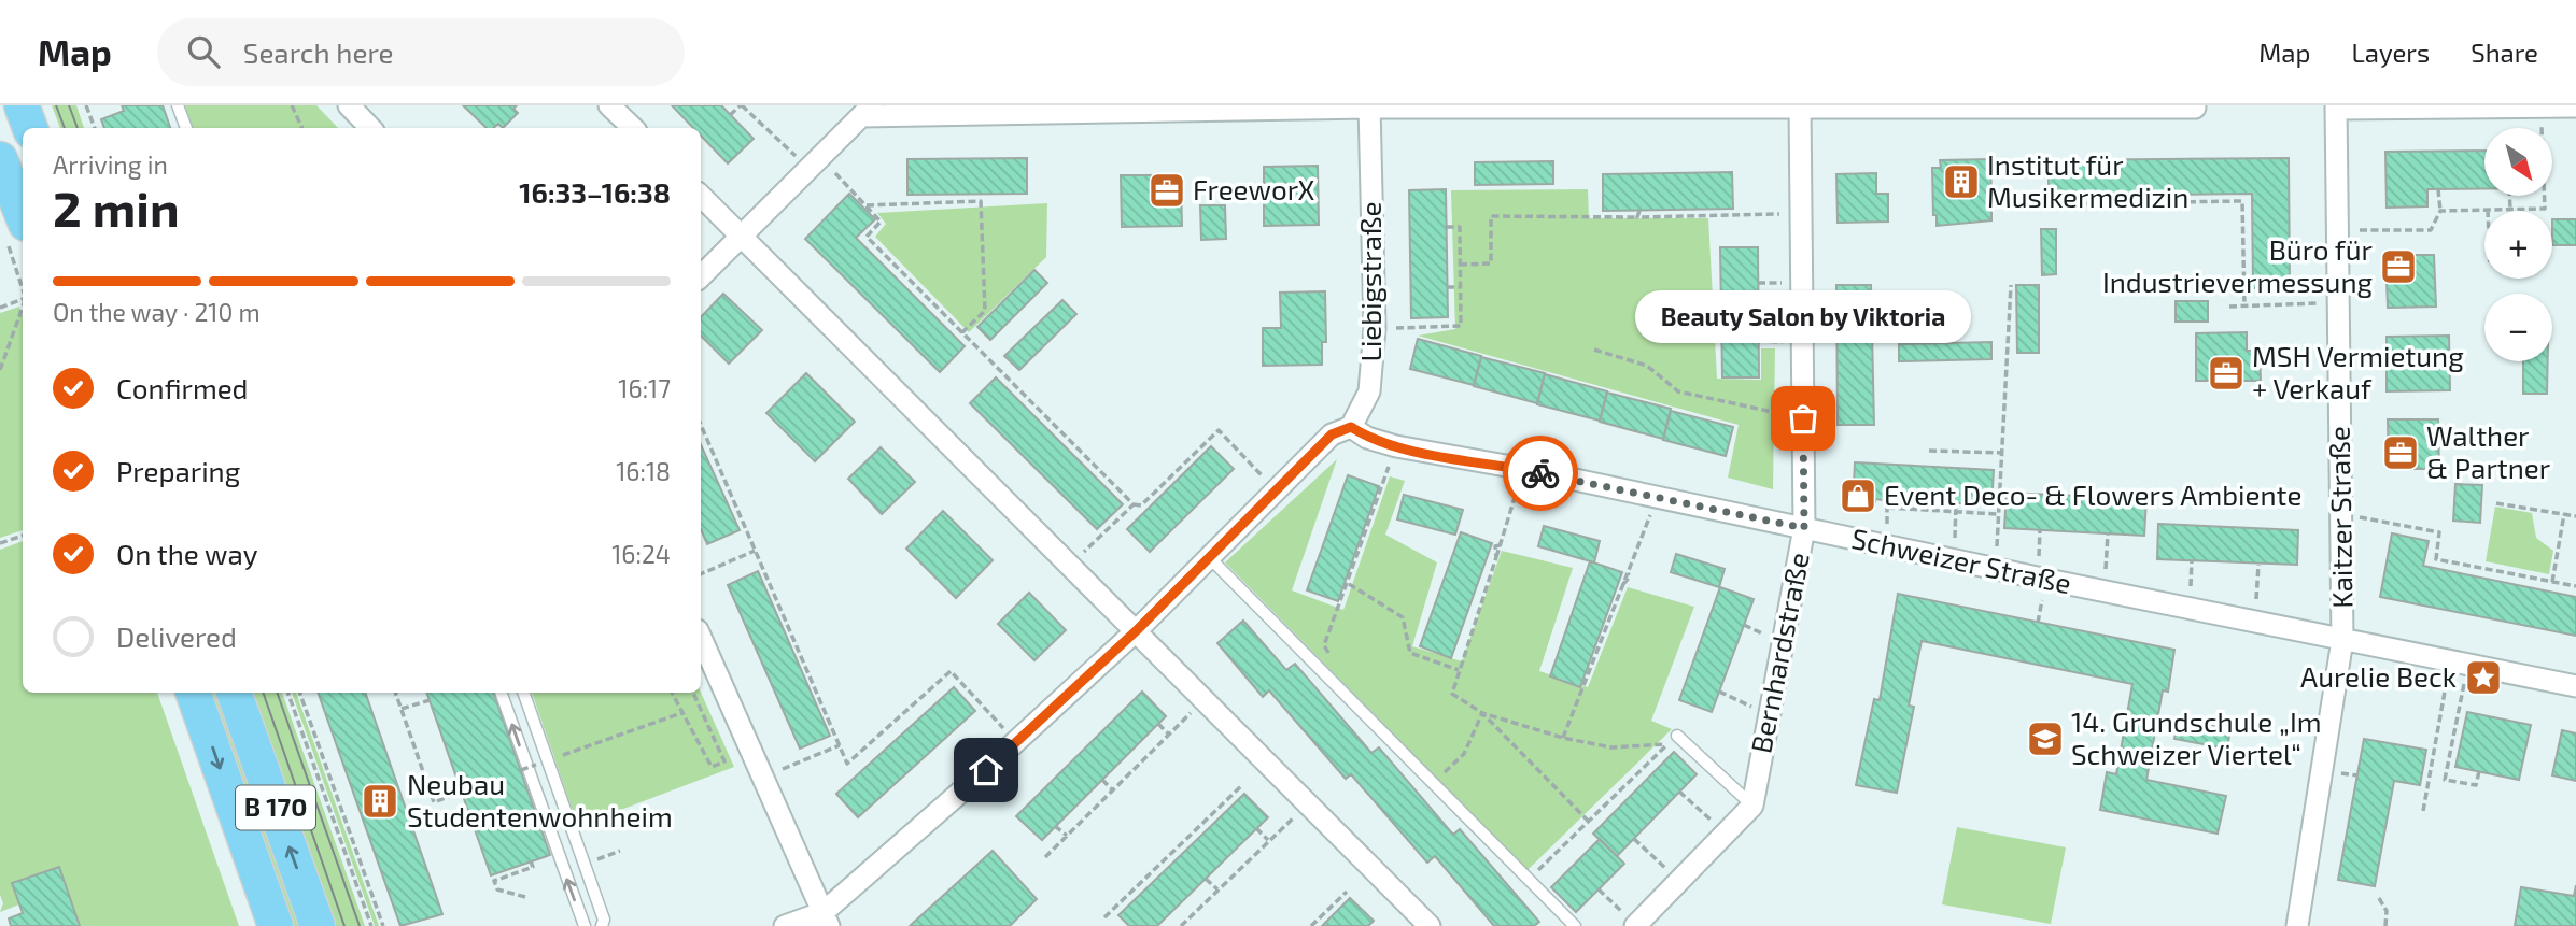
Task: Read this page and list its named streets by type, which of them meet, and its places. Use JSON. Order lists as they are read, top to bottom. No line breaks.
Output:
{"streets":{"main road":["B 170"],"street":["Liebigstraße","Kaitzer Straße","Schweizer Straße","Bernhardstraße"]},"crossings":[["Liebigstraße","Schweizer Straße"],["Kaitzer Straße","Schweizer Straße"],["Schweizer Straße","Bernhardstraße"]],"places":{"building":["Institut für Musikermedizin","Neubau Studentenwohnheim"],"office":["FreeworX","Büro für Industrievermessung","MSH Vermietung + Verkauf","Walther & Partner"],"other":["Beauty Salon by Viktoria"],"shop":["Event Deco- & Flowers Ambiente"],"place":["Aurelie Beck"],"school or university":["14. Grundschule „Im Schweizer Viertel“"]},"north":"bottom right","page":{"header":"Map","search":"Search here","nav":["Map","Layers","Share"],"map_buttons":["+","−"],"heading":["2 min","Arriving in","16:33–16:38"],"bar":"On the way · 210 m","bubble":"Beauty Salon by Viktoria","list":[["Confirmed","16:17"],["Preparing","16:18"],["On the way","16:24"],"Delivered"]}}
